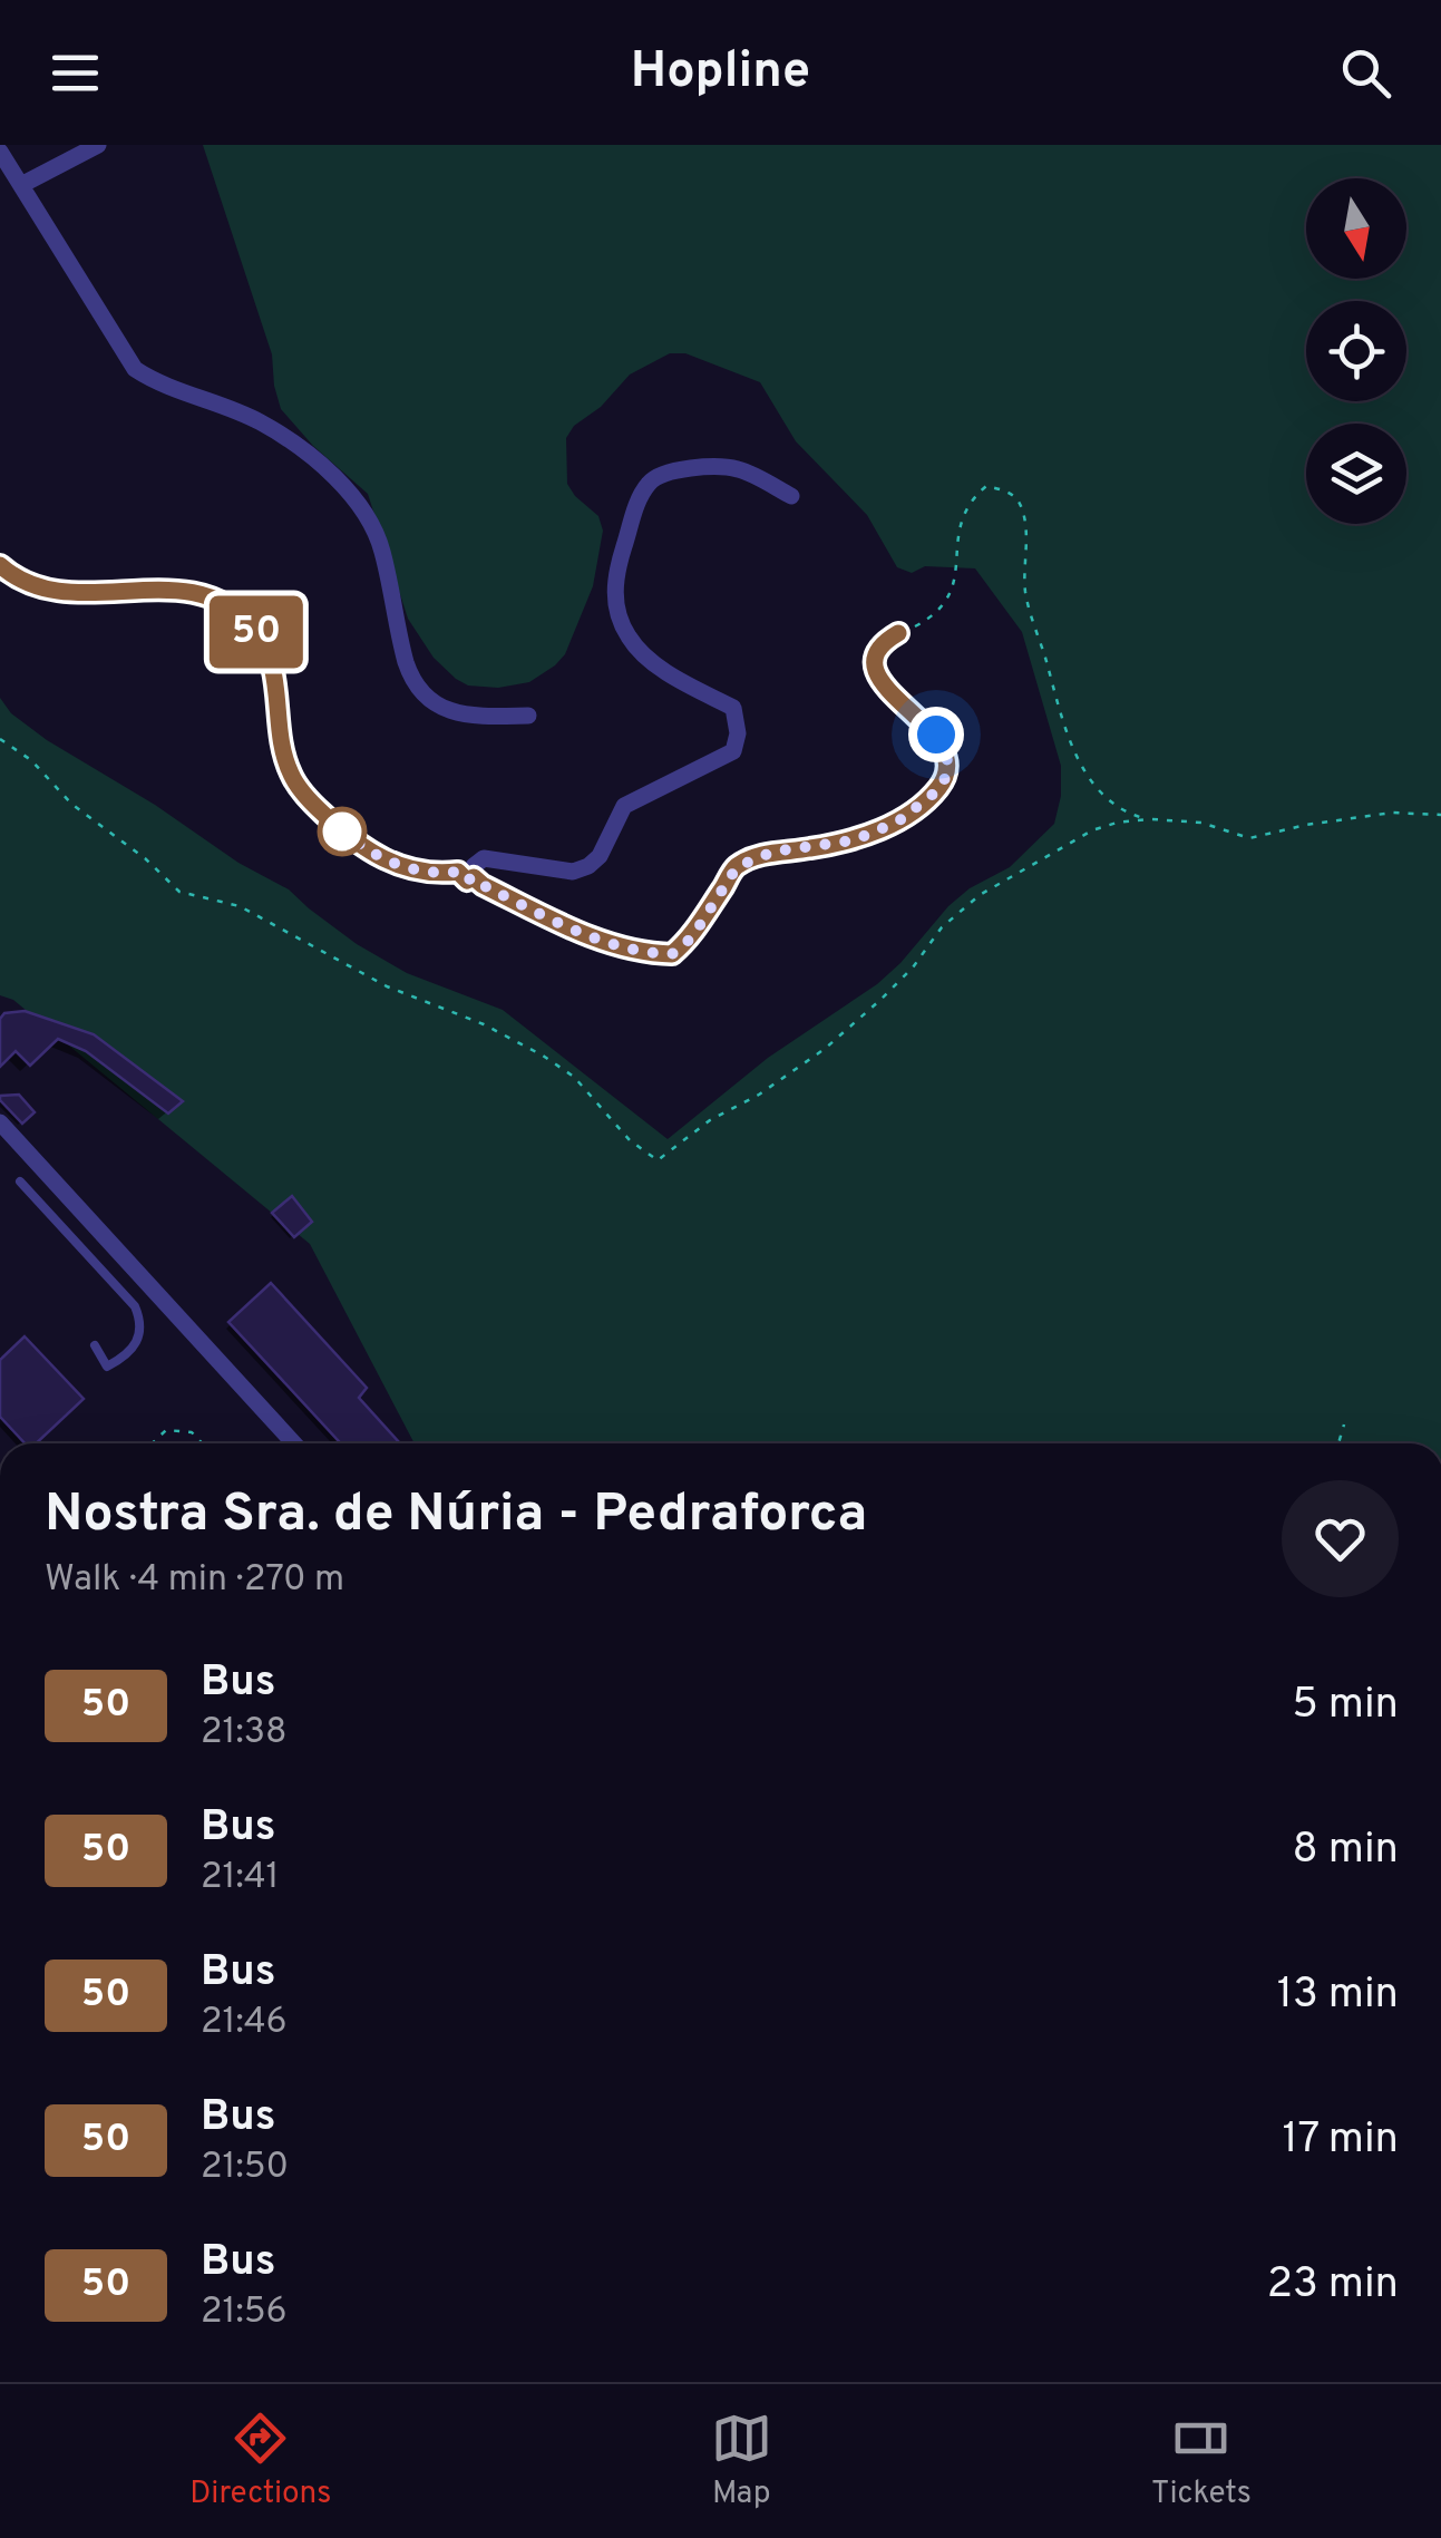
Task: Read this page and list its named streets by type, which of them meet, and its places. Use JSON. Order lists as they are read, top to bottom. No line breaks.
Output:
{"lines":["bus line 50"],"north":"bottom","page":{"header":"Hopline","on_map":"50","heading":["Nostra Sra. de Núria - Pedraforca","Walk · 4 min · 270 m"],"list":[{"mark":"50","name":"Bus","note":"21:38","value":"5 min"},{"mark":"50","name":"Bus","note":"21:41","value":"8 min"},{"mark":"50","name":"Bus","note":"21:46","value":"13 min"},{"mark":"50","name":"Bus","note":"21:50","value":"17 min"},{"mark":"50","name":"Bus","note":"21:56","value":"23 min"}],"tabs":["Directions","Map","Tickets"]}}
